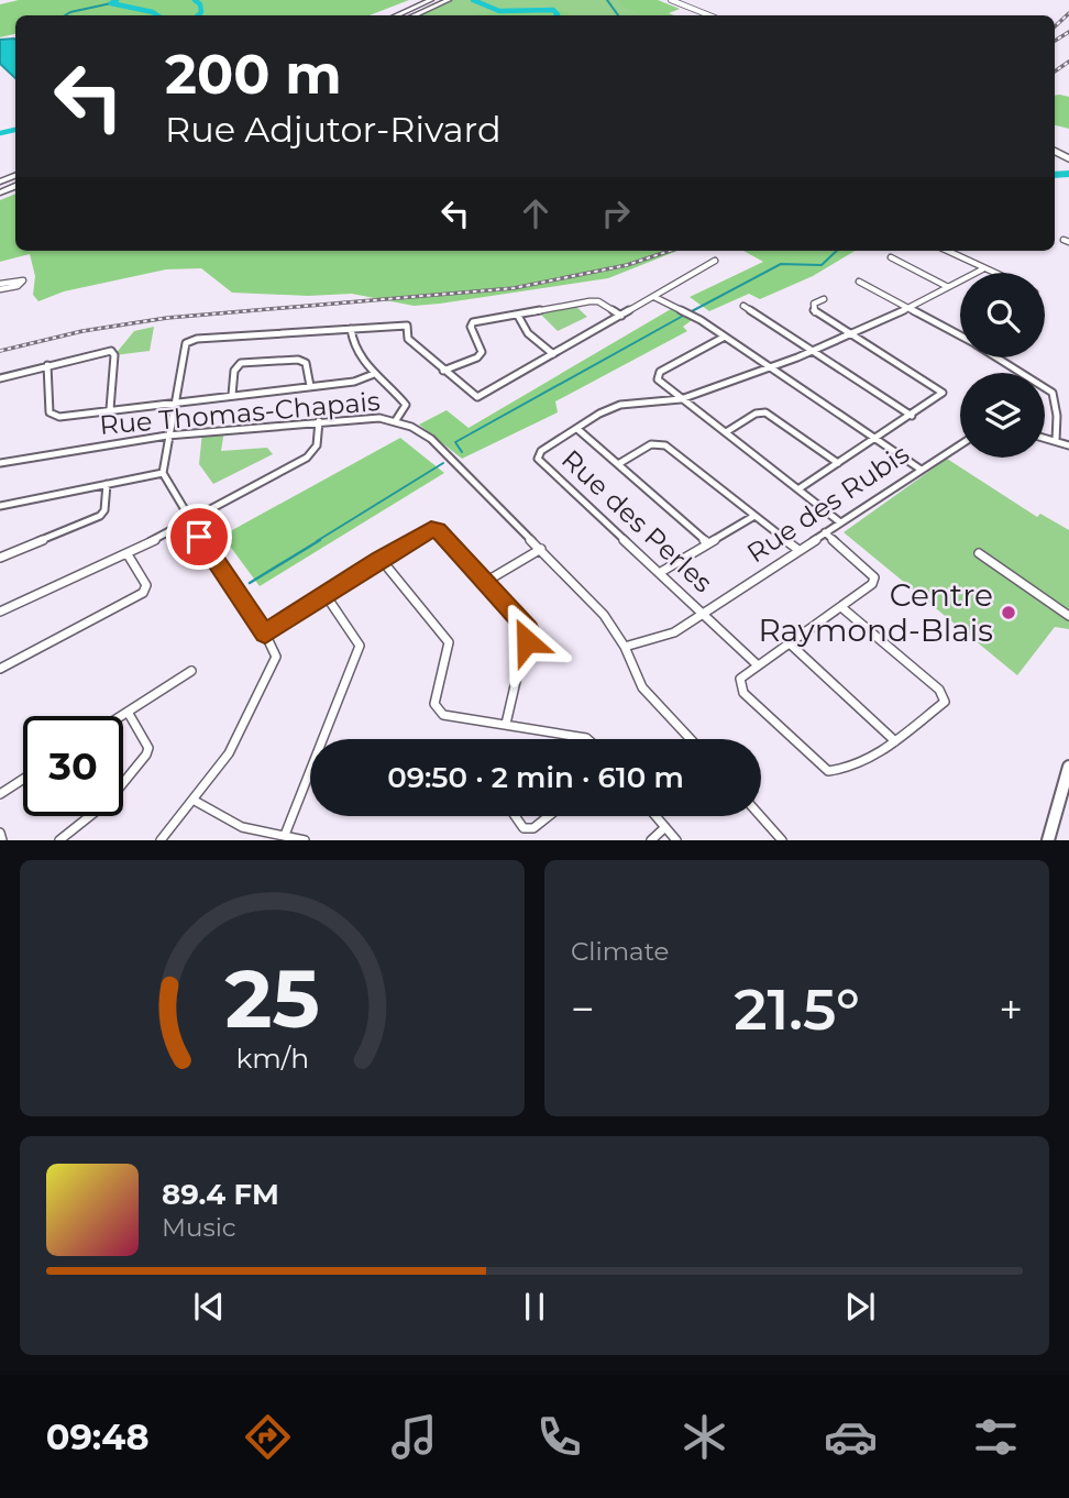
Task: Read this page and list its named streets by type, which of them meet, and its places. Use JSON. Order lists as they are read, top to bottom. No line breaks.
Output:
{"streets":{"street":["Rue Thomas-Chapais","Rue des Rubis","Rue des Perles"]},"crossings":[["Rue Thomas-Chapais","Rue des Rubis"],["Rue des Rubis","Rue des Perles"]],"places":["Centre Raymond-Blais"],"page":{"turn":["200 m","Rue Adjutor-Rivard"],"limit":"30","trip":"09:50 · 2 min · 610 m","tile":"Climate","heat":["−","21.5°","+"],"song":["89.4 FM","Music"],"tabs":"09:48","gauge":["25","km/h"]}}
